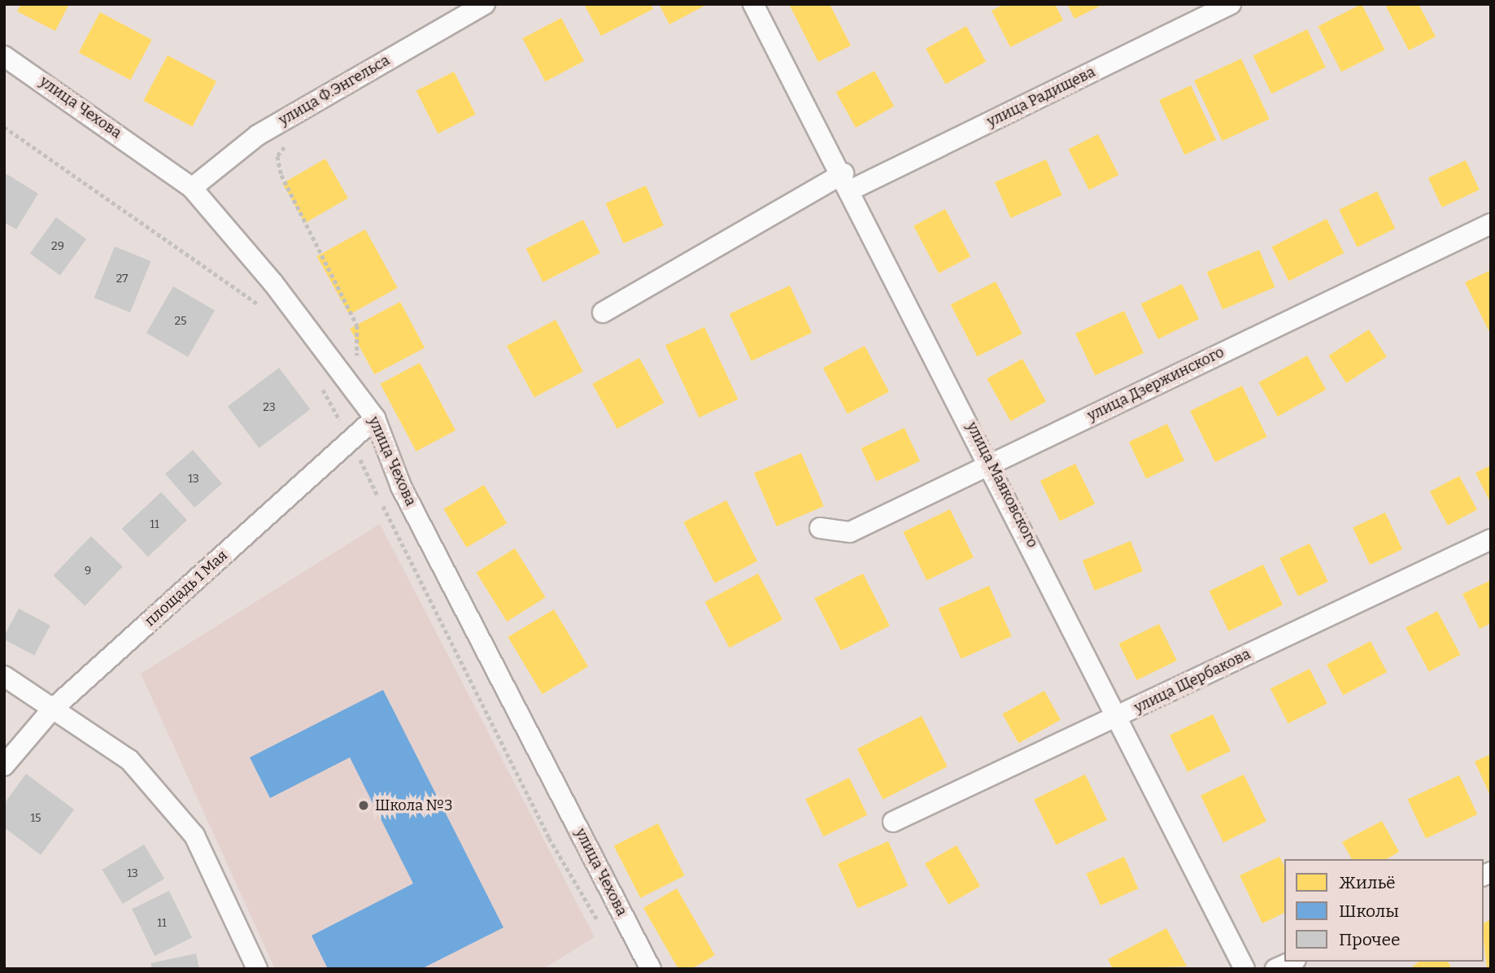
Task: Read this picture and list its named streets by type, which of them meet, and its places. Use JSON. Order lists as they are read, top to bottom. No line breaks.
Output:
{"streets":{"street":["улица Ф.Энгельса","улица Радищева","улица Чехова","улица Дзержинского","улица Маяковского","площадь 1 Мая","улица Щербакова"]},"crossings":[["улица Ф.Энгельса","улица Чехова"],["улица Радищева","улица Маяковского"],["улица Чехова","площадь 1 Мая"],["улица Дзержинского","улица Маяковского"],["улица Маяковского","улица Щербакова"]],"places":["Школа №3"],"house_numbers":["29","27","25","23","13","11","9","15","13","11"],"legend":["Жильё","Школы","Прочее"]}
